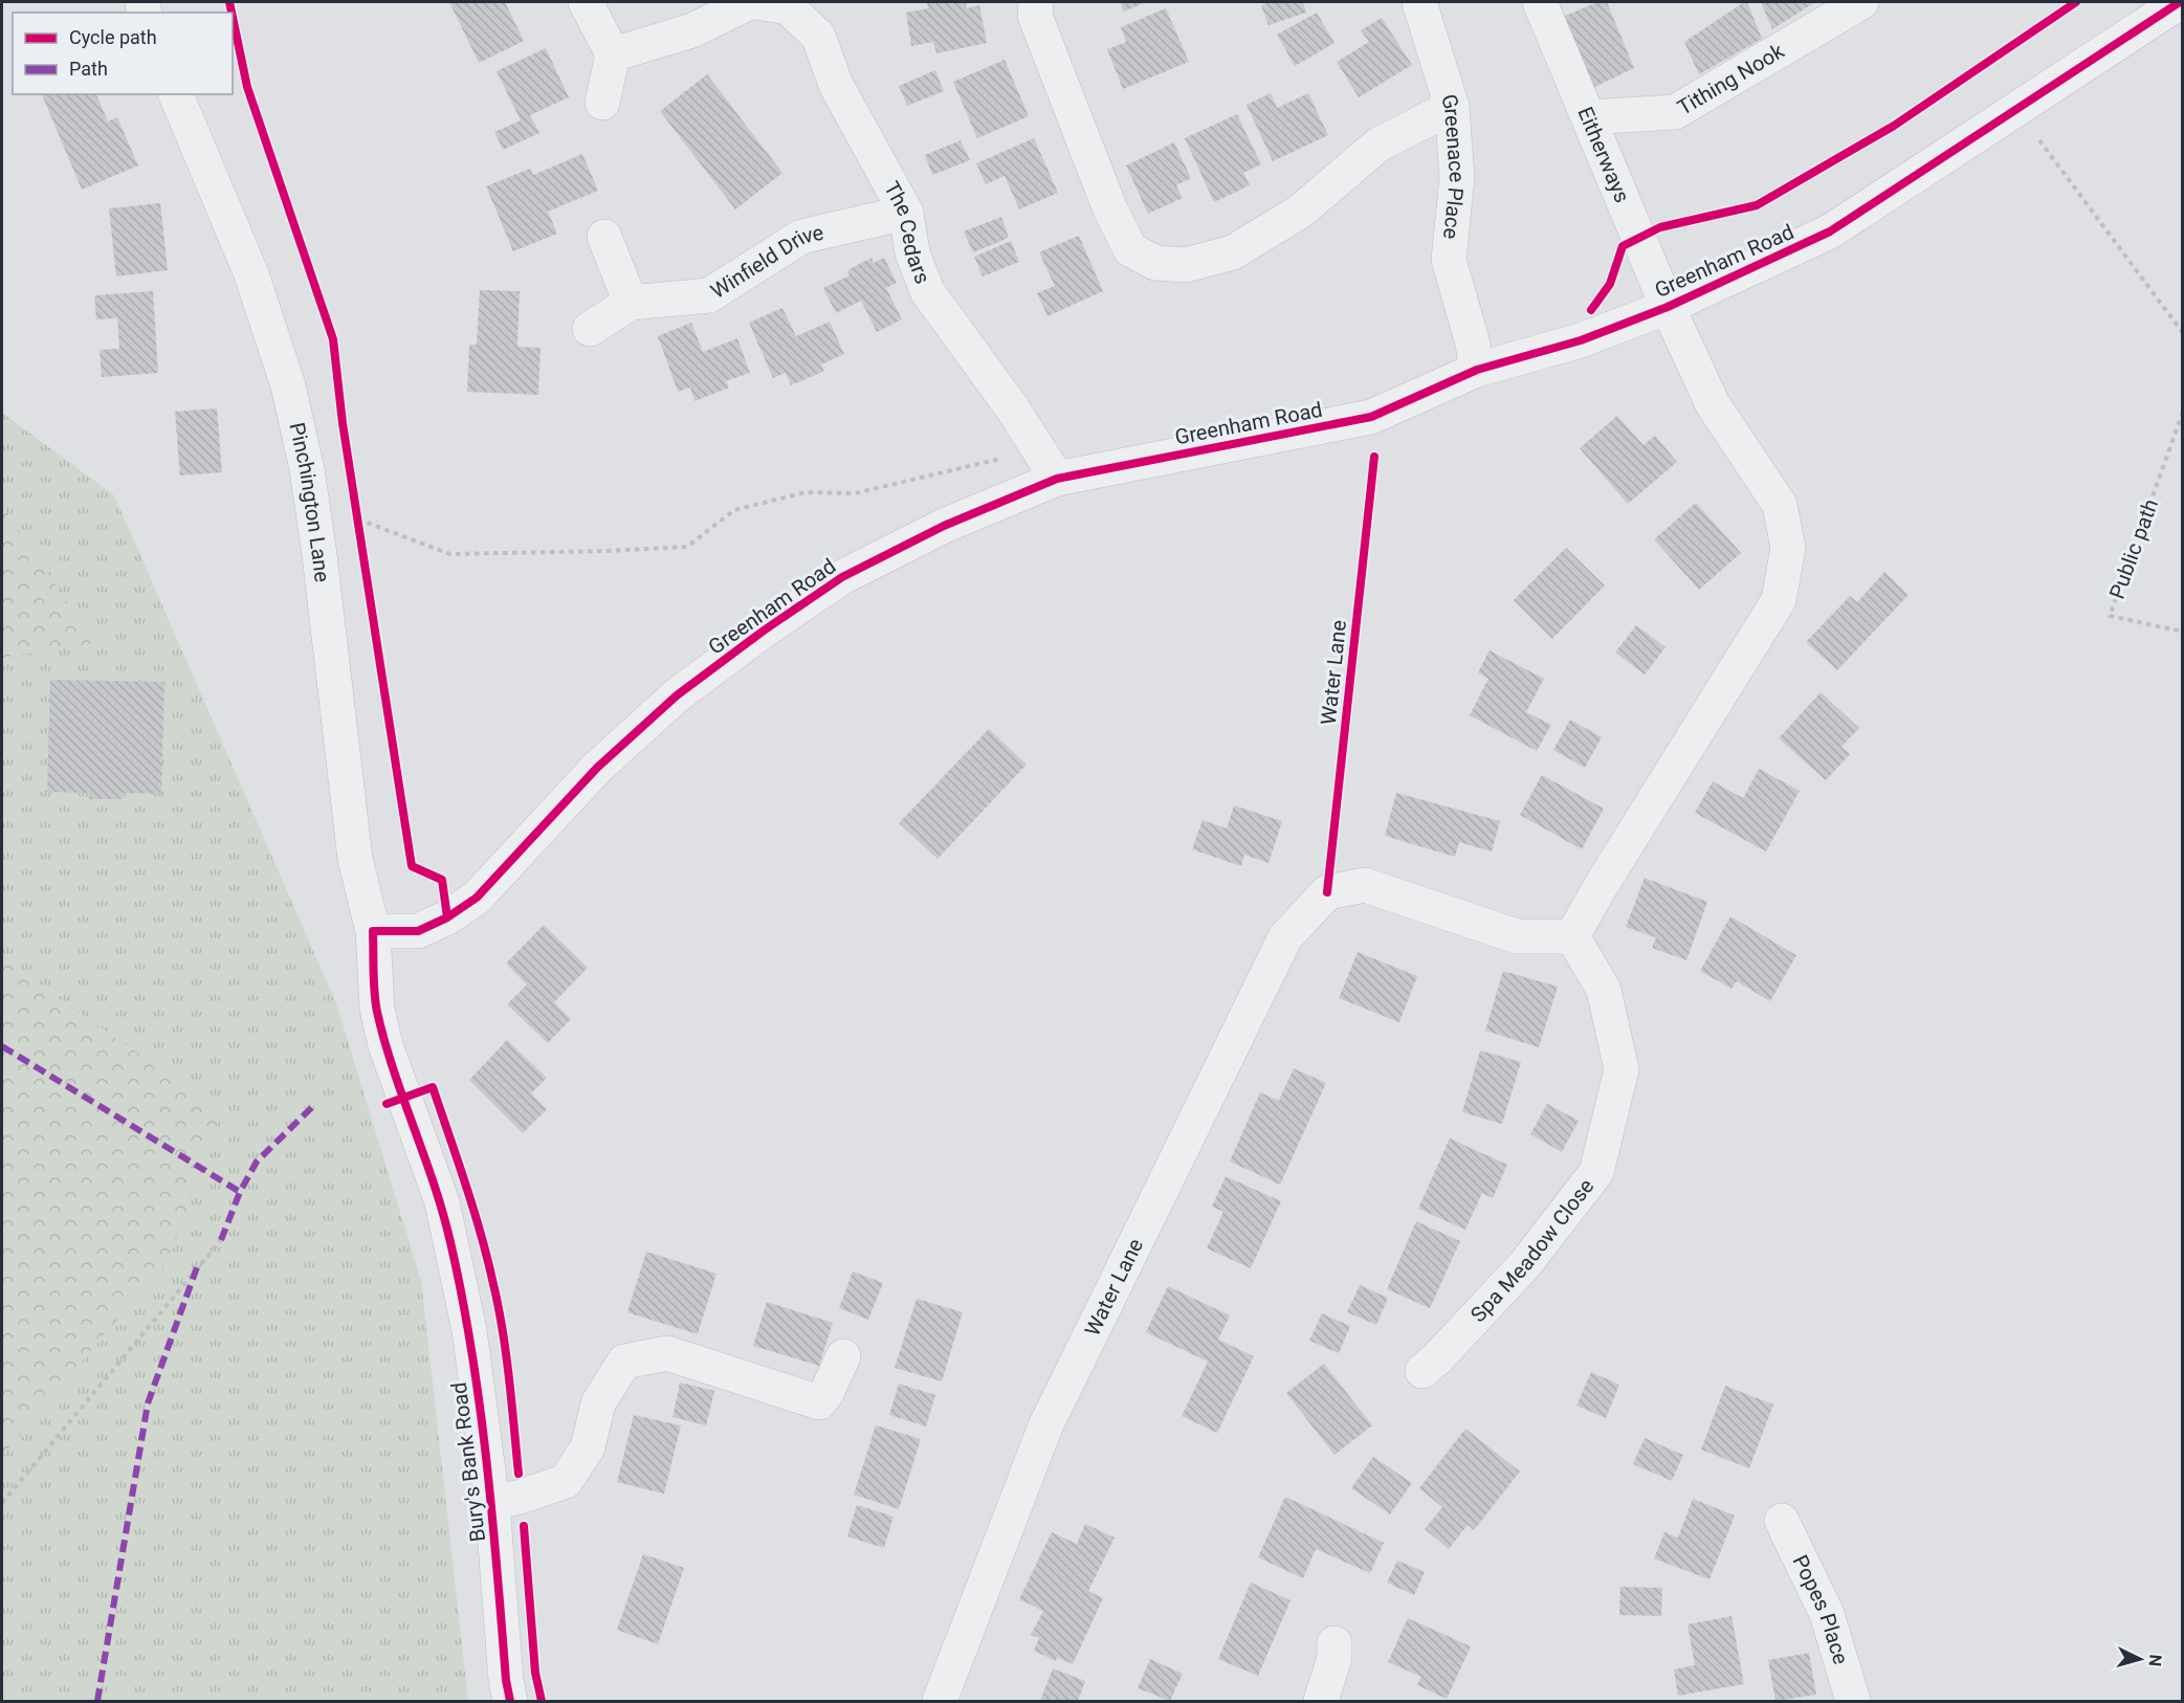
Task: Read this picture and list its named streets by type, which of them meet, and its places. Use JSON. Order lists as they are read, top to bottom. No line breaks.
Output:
{"streets":{"street":["Tithing Nook","Eitherways","Greenace Place","The Cedars","Greenham Road","Winfield Drive","Pinchington Lane","Water Lane","Spa Meadow Close","Bury's Bank Road","Popes Place"],"path":["Public path"]},"crossings":[["Tithing Nook","Eitherways"],["Eitherways","Greenham Road"],["Greenace Place","Greenham Road"],["The Cedars","Greenham Road"],["The Cedars","Winfield Drive"],["Greenham Road","Pinchington Lane"],["Greenham Road","Bury's Bank Road"],["Pinchington Lane","Bury's Bank Road"],["Water Lane","Spa Meadow Close"]],"legend":["Cycle path","Path"],"north":"right"}
